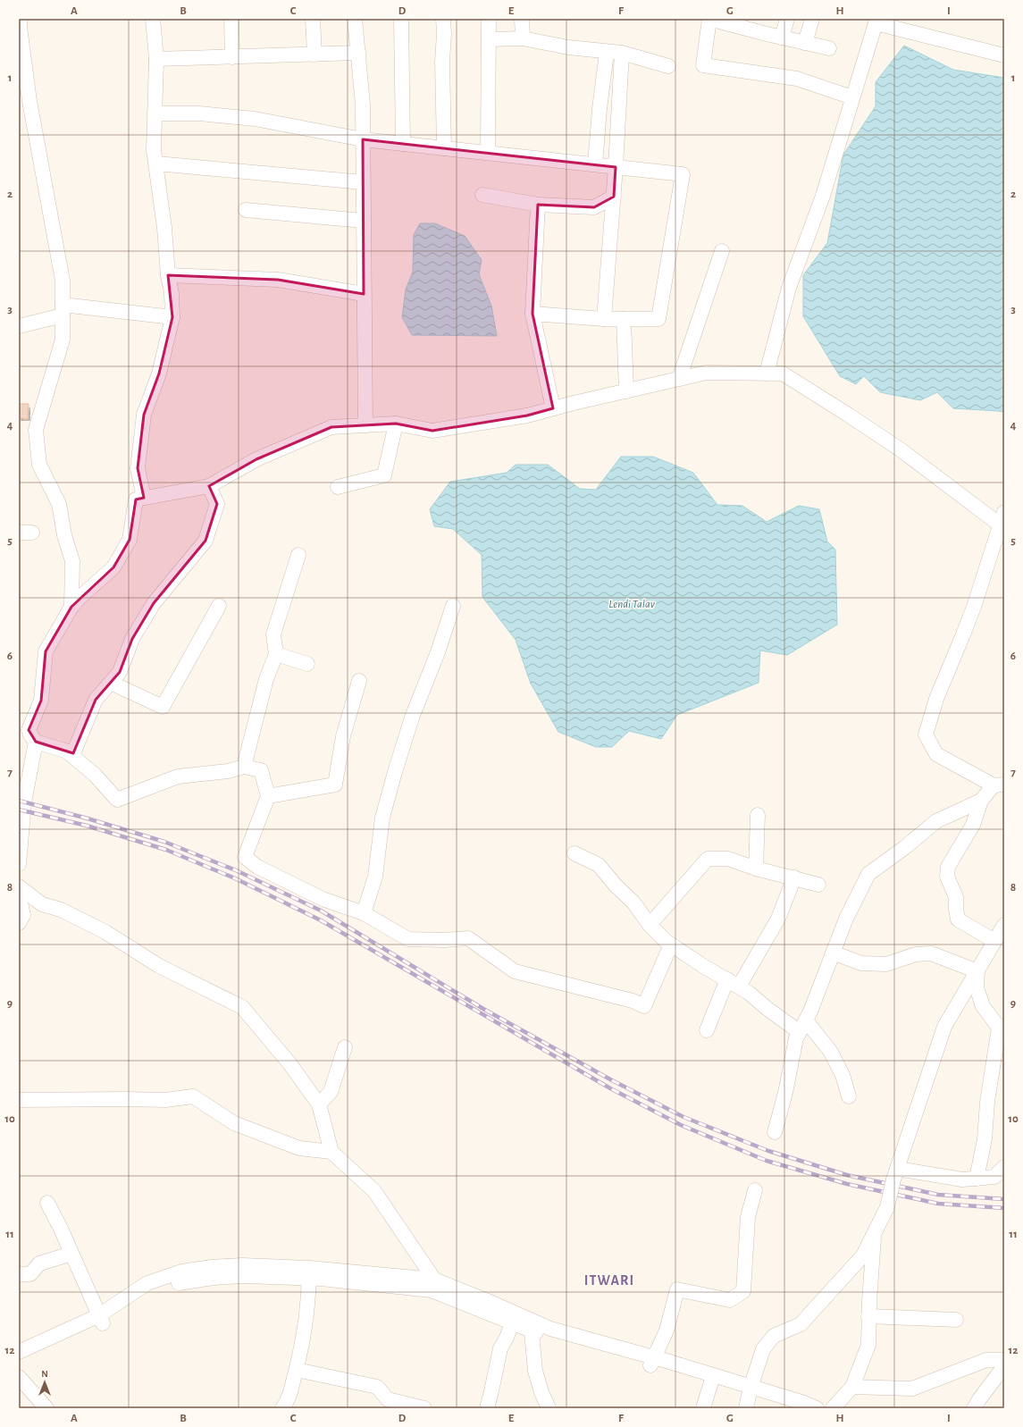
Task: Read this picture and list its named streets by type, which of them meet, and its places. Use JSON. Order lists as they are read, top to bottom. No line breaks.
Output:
{"districts":["ITWARI"],"water":["Lendi Talav"],"north":"top","grid":{"columns":["A","B","C","D","E","F","G","H","I"],"rows":["1","2","3","4","5","6","7","8","9","10","11","12"]}}
